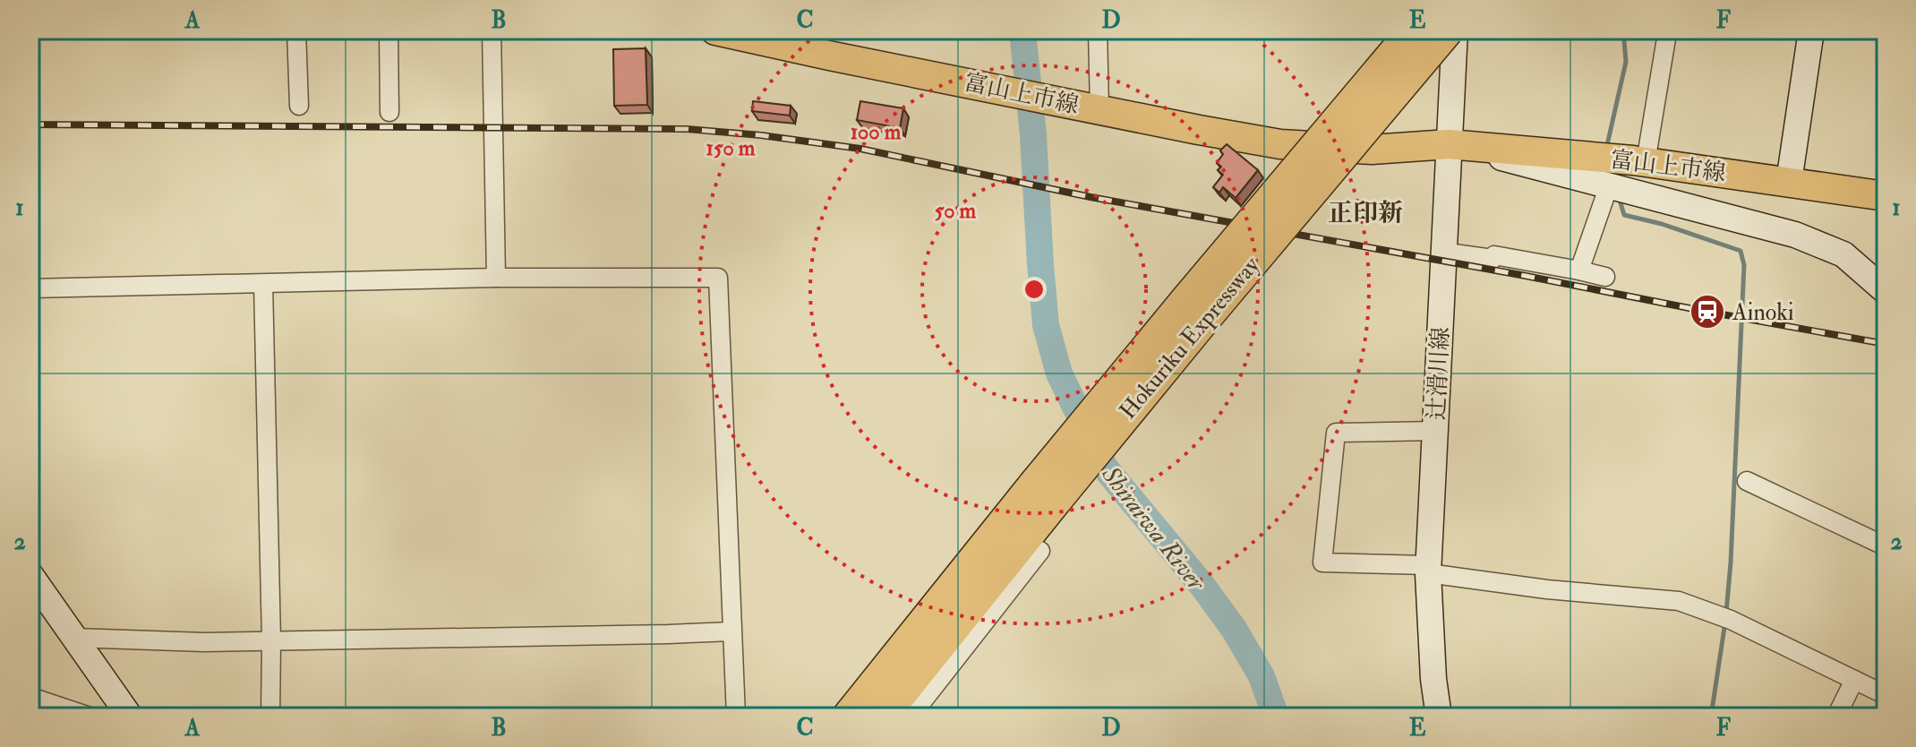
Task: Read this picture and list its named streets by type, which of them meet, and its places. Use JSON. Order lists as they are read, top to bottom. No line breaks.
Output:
{"streets":{"highway":["Hokuriku Expressway"],"main road":["富山上市線","辻滑川線"]},"crossings":[["富山上市線","辻滑川線"],["Hokuriku Expressway","辻滑川線"]],"districts":["正印新"],"water":["Shiraiwa River"],"places":{"station":["Ainoki"]},"grid":{"columns":["A","B","C","D","E","F"],"rows":["1","2"]},"rings":["100 m","150 m","50 m"]}
